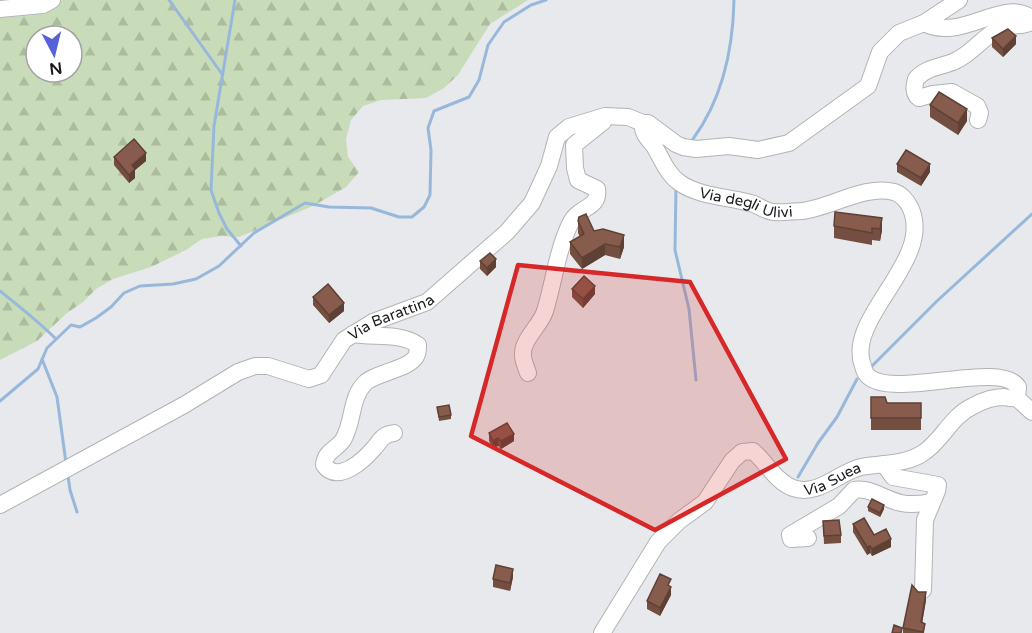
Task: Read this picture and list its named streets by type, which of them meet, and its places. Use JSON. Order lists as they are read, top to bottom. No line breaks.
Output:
{"streets":{"street":["Via degli Ulivi","Via Barattina","Via Suea"]},"crossings":[["Via degli Ulivi","Via Barattina"],["Via degli Ulivi","Via Suea"]],"north":"bottom"}
